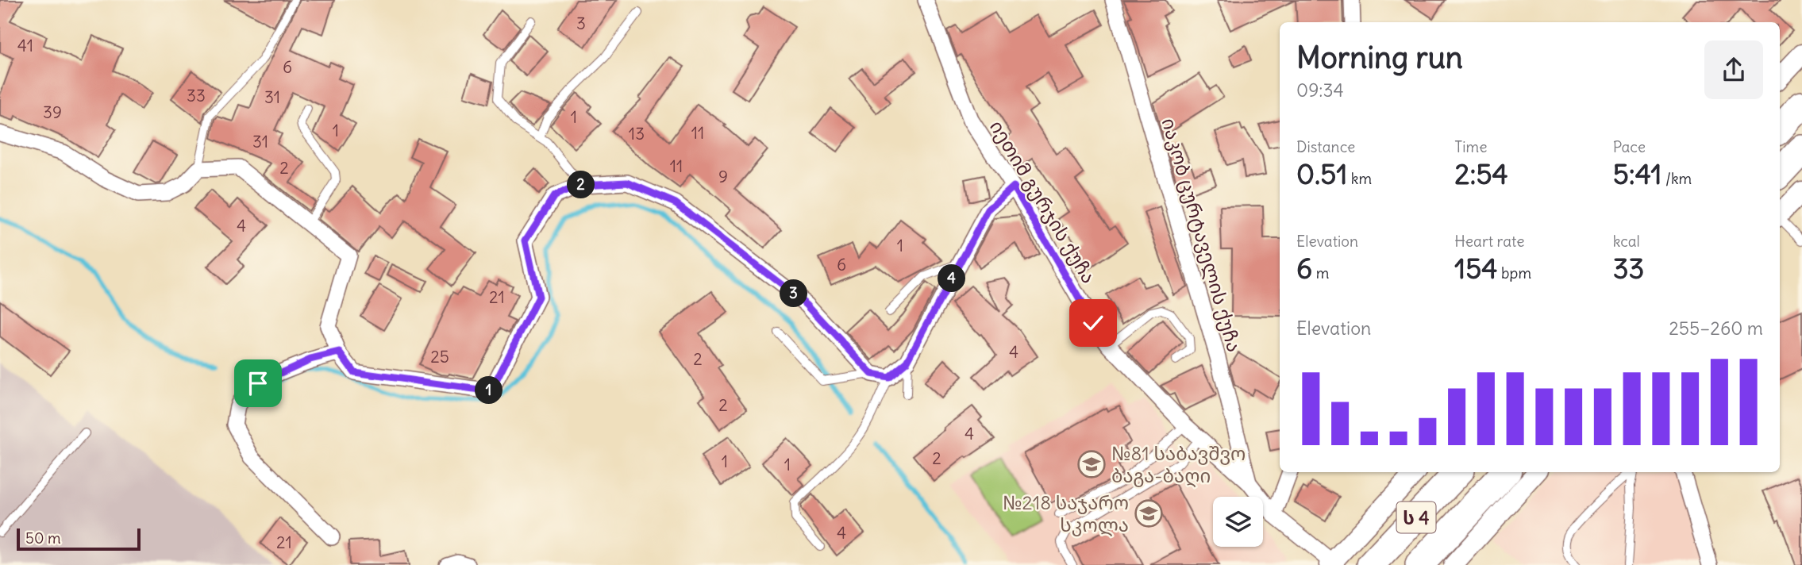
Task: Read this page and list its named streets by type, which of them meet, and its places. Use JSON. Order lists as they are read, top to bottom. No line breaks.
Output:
{"streets":{"highway":["ს 4"],"street":["იეთიმ გურჯის ქუჩა","იაკობ ცურტაველის ქუჩა"]},"crossings":[["იეთიმ გურჯის ქუჩა","იაკობ ცურტაველის ქუჩა"]],"places":{"school or university":["№81 საბავშვო ბაგა-ბაღი","№218 საჯარო სკოლა"]},"house_numbers":["3","41","6","33","31","39","1","1","11","13","31","11","2","9","4","1","6","21","4","25","2","2","4","2","1","1","4","21"],"scale_bar":"50 m","page":{"heading":["Morning run","09:34"],"stats":[["Distance","0.51 km"],["Time","2:54"],["Pace","5:41 /km"],["Elevation","6 m"],["Heart rate","154 bpm"],["kcal","33"]],"pins":["2","4","3","1"],"chart":["Elevation","255–260 m"],"scale":"50 m"}}
